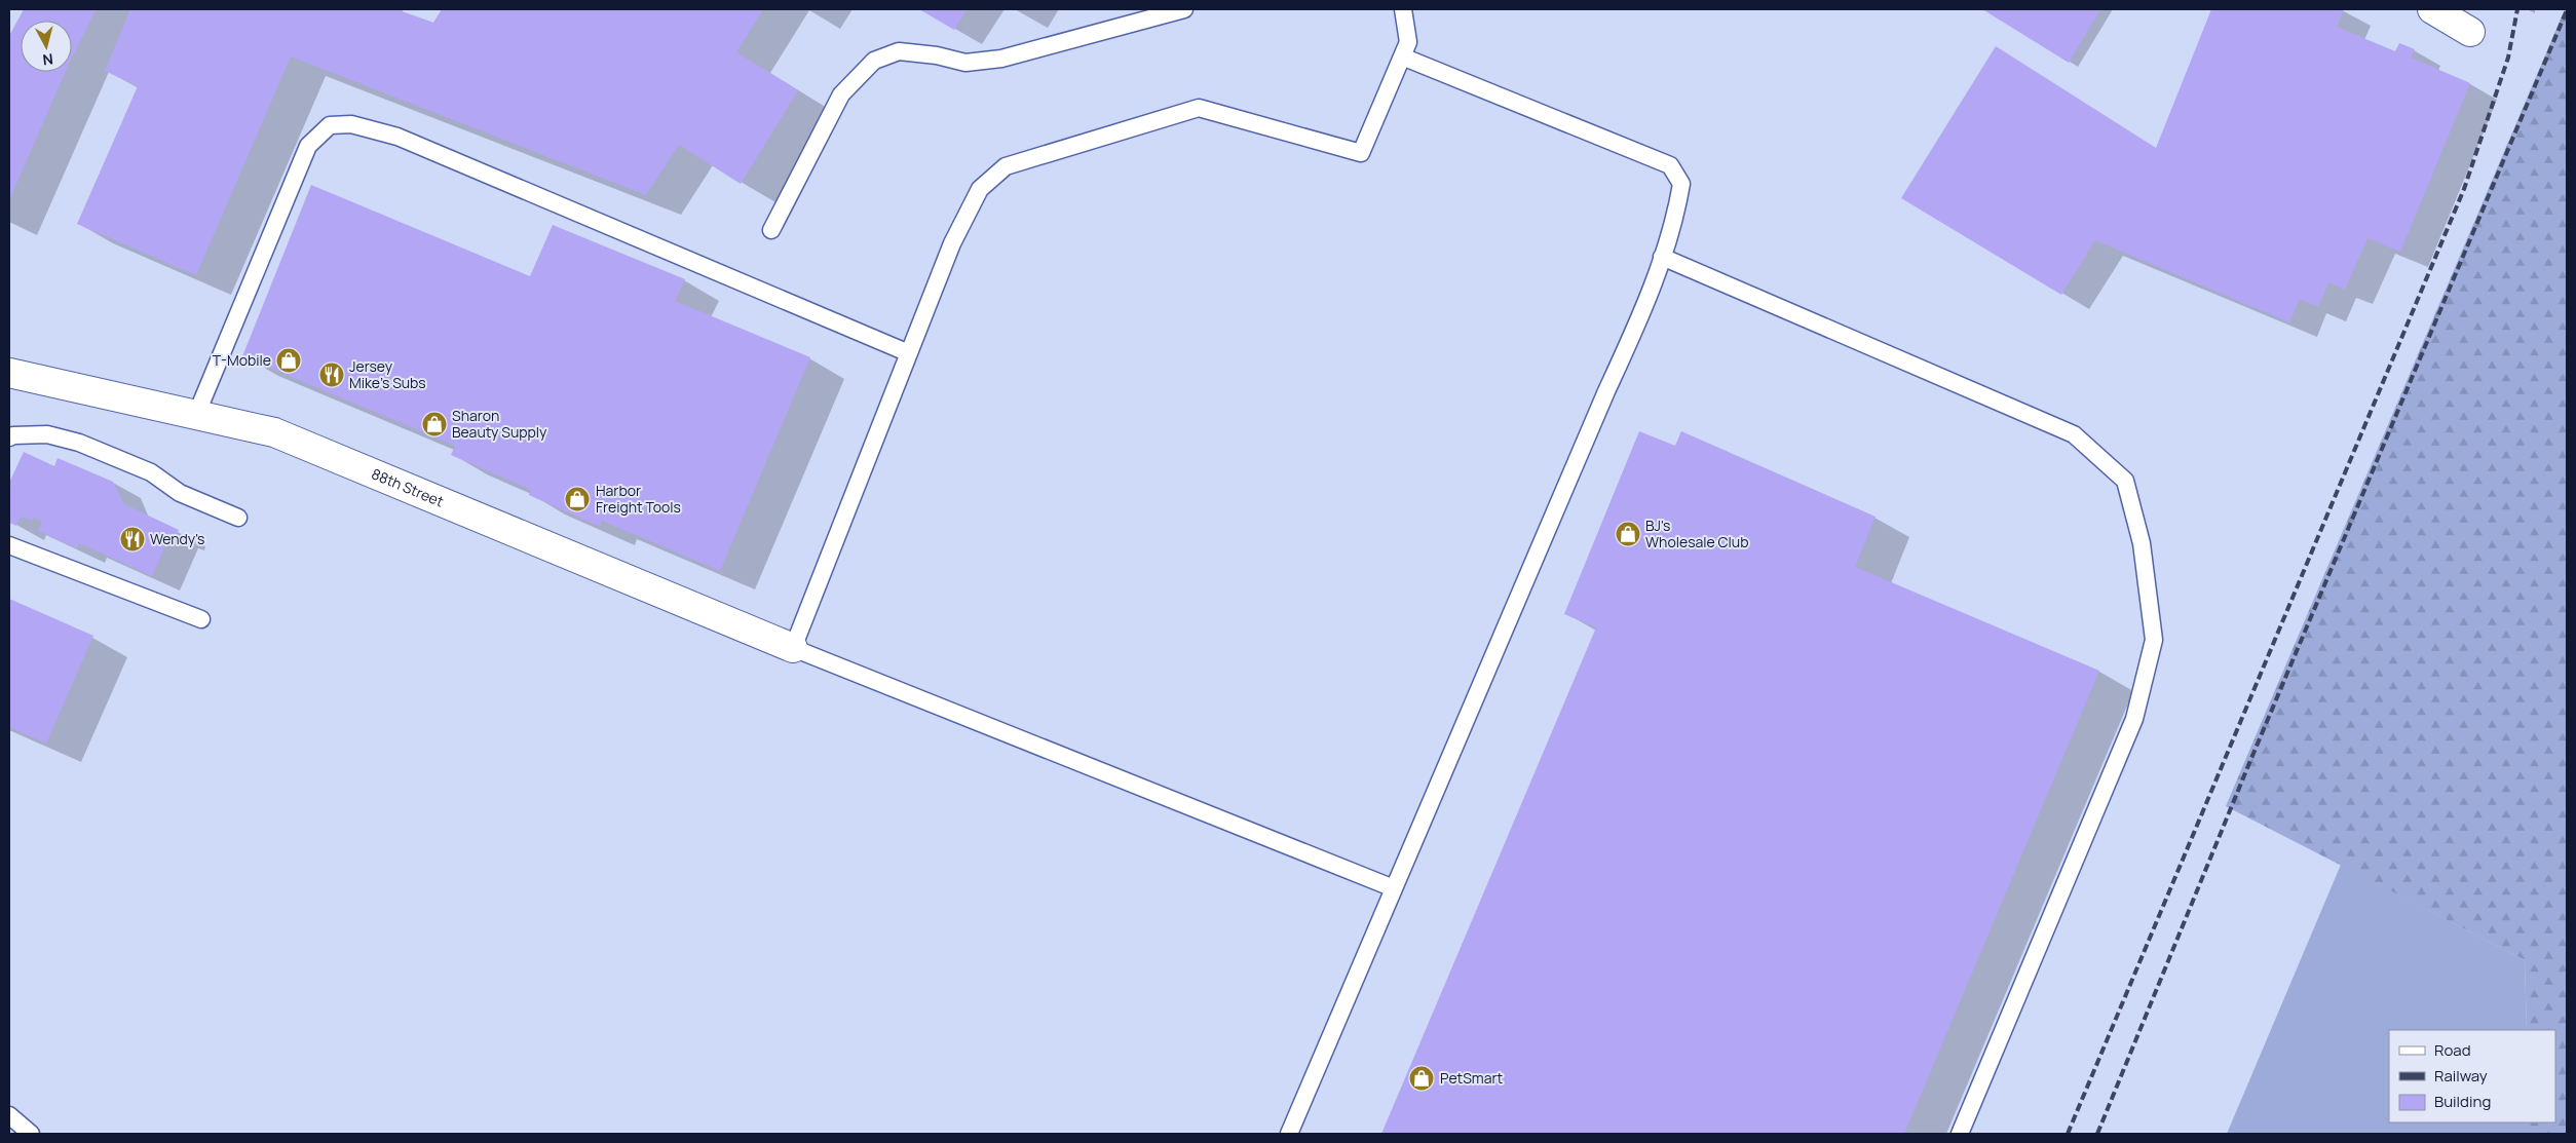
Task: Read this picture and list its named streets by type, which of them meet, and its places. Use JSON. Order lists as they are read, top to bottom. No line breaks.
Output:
{"streets":{"street":["88th Street"]},"places":{"shop":["T-Mobile","Sharon Beauty Supply","Harbor Freight Tools","BJ's Wholesale Club","PetSmart"],"restaurant":["Jersey Mike's Subs","Wendy's"]},"legend":["Road","Railway","Building"],"north":"bottom"}
